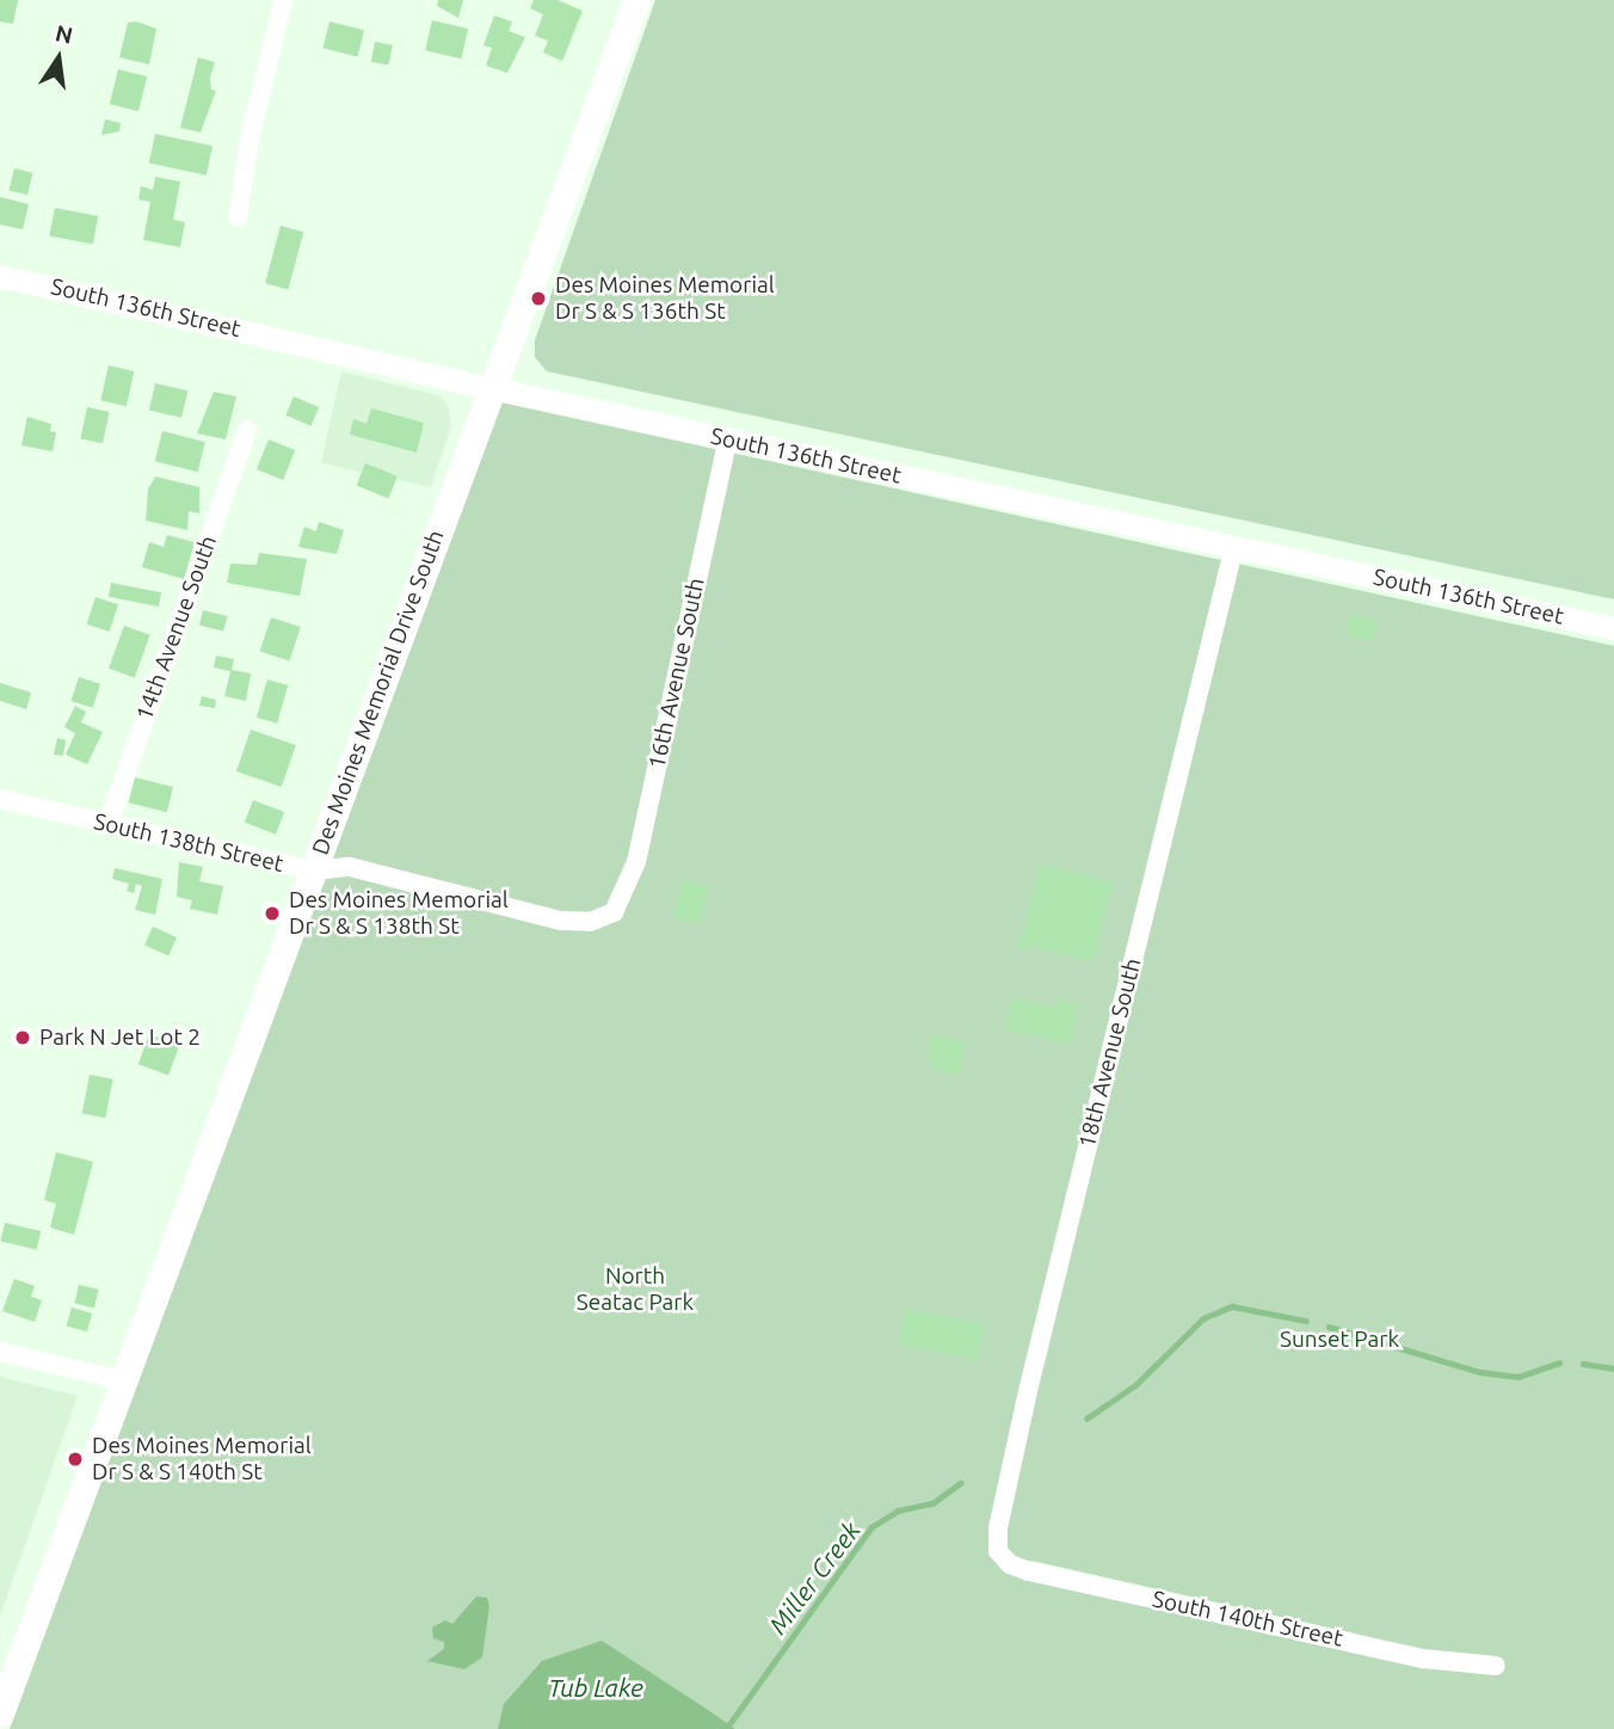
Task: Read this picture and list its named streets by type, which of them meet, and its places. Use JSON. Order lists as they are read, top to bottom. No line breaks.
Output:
{"streets":{"main road":["Des Moines Memorial Drive South"],"street":["South 136th Street","14th Avenue South","16th Avenue South","South 138th Street","18th Avenue South","South 140th Street"]},"crossings":[["South 136th Street","16th Avenue South"],["South 136th Street","Des Moines Memorial Drive South"],["South 136th Street","18th Avenue South"],["14th Avenue South","South 138th Street"],["16th Avenue South","South 138th Street"],["Des Moines Memorial Drive South","South 138th Street"],["18th Avenue South","South 140th Street"]],"water":["Miller Creek","Tub Lake"],"parks":["North Seatac Park","Sunset Park"],"places":["Des Moines Memorial Dr S & S 136th St","Des Moines Memorial Dr S & S 138th St","Park N Jet Lot 2","Des Moines Memorial Dr S & S 140th St"],"north":"top"}
